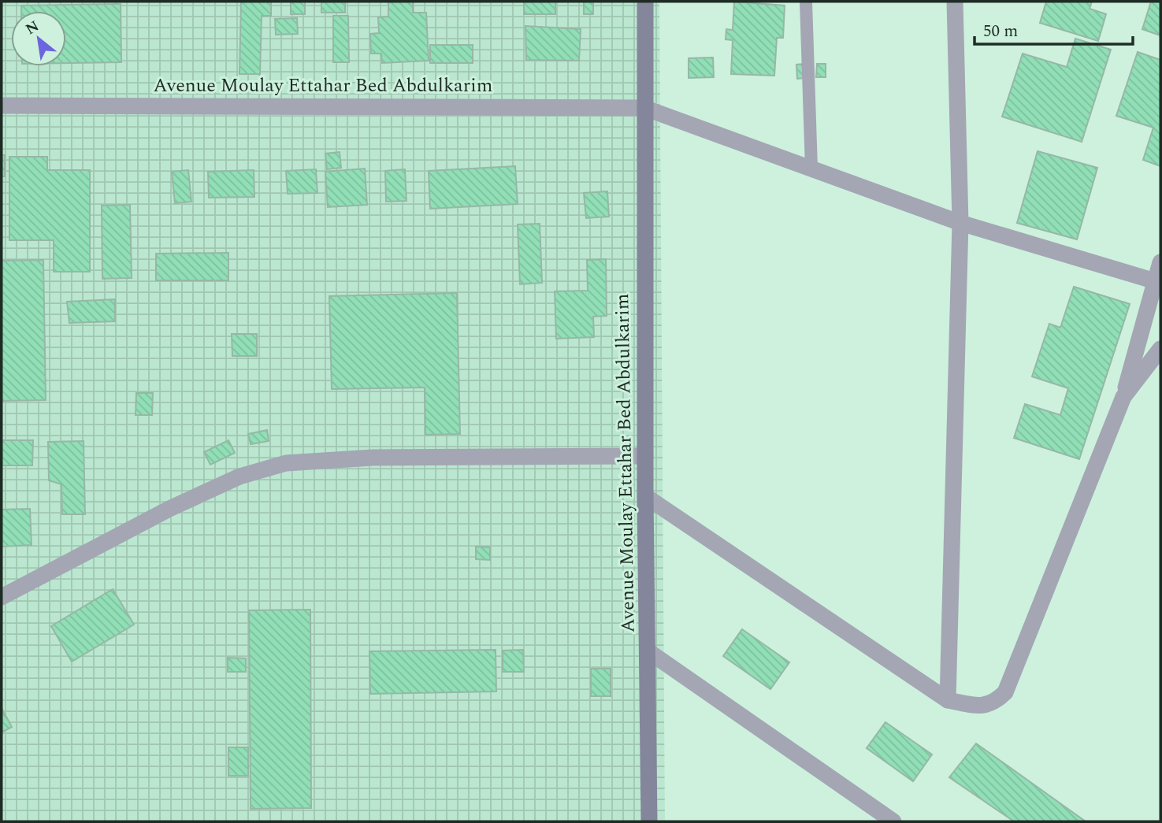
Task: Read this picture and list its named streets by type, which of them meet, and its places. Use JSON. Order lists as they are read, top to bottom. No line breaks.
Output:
{"streets":{"street":["Avenue Moulay Ettahar Bed Abdulkarim"]},"scale_bar":"50 m","north":"top left"}
